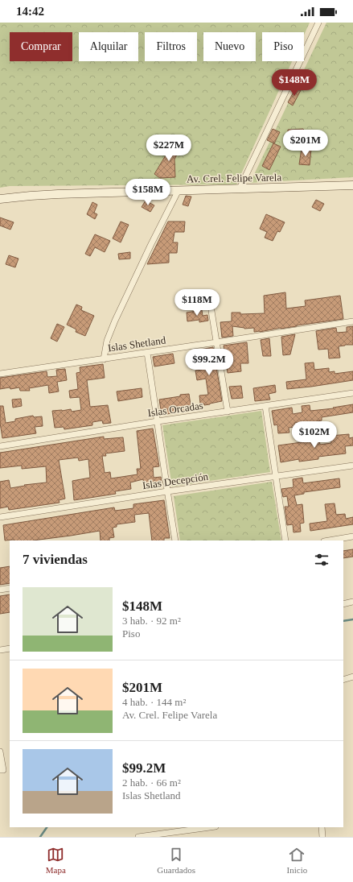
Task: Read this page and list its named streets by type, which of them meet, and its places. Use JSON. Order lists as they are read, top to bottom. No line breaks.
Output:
{"streets":{"main road":["Av. Crel. Felipe Varela"],"street":["Islas Shetland","Islas Orcadas","Islas Decepción"]},"page":{"status":"14:42","chip":["Comprar","Alquilar","Filtros","Nuevo","Piso"],"price":["$148M","$201M","$227M","$158M","$118M","$99.2M","$102M"],"heading":"7 viviendas","list":[{"name":"$148M","note":"3 hab. · 92 m² · Piso"},{"name":"$201M","note":"4 hab. · 144 m² · Av. Crel. Felipe Varela"},{"name":"$99.2M","note":"2 hab. · 66 m² · Islas Shetland"}],"tabs":["Mapa","Guardados","Inicio"]}}
